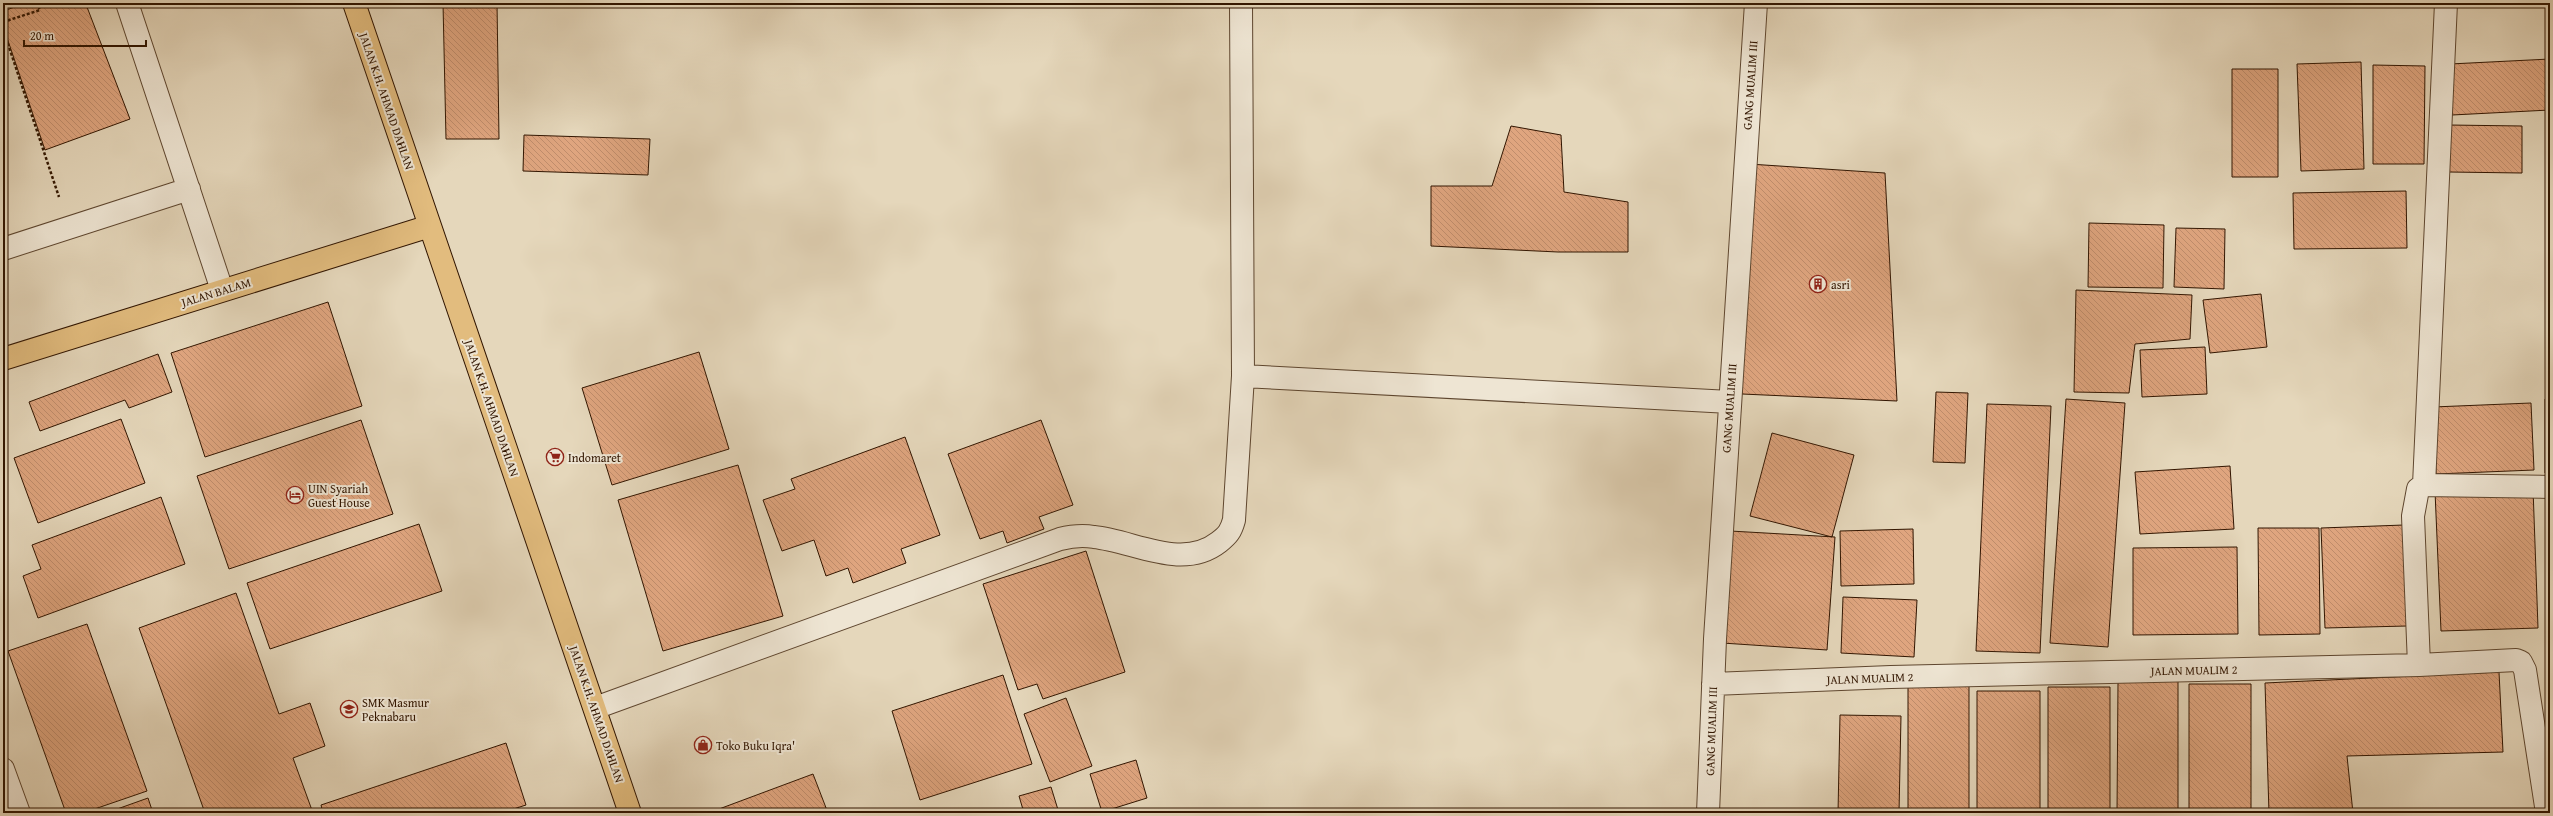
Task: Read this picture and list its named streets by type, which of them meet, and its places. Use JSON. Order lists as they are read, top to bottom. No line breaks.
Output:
{"streets":{"main road":["JALAN K.H. AHMAD DAHLAN","JALAN BALAM"],"street":["GANG MUALIM III","JALAN MUALIM 2"]},"crossings":[["GANG MUALIM III","JALAN MUALIM 2"],["JALAN K.H. AHMAD DAHLAN","JALAN BALAM"]],"places":{"building":["asri"],"supermarket":["Indomaret"],"hotel":["UIN Syariah Guest House"],"school or university":["SMK Masmur Peknabaru"],"shop":["Toko Buku Iqra'"]},"scale_bar":"20 m"}
